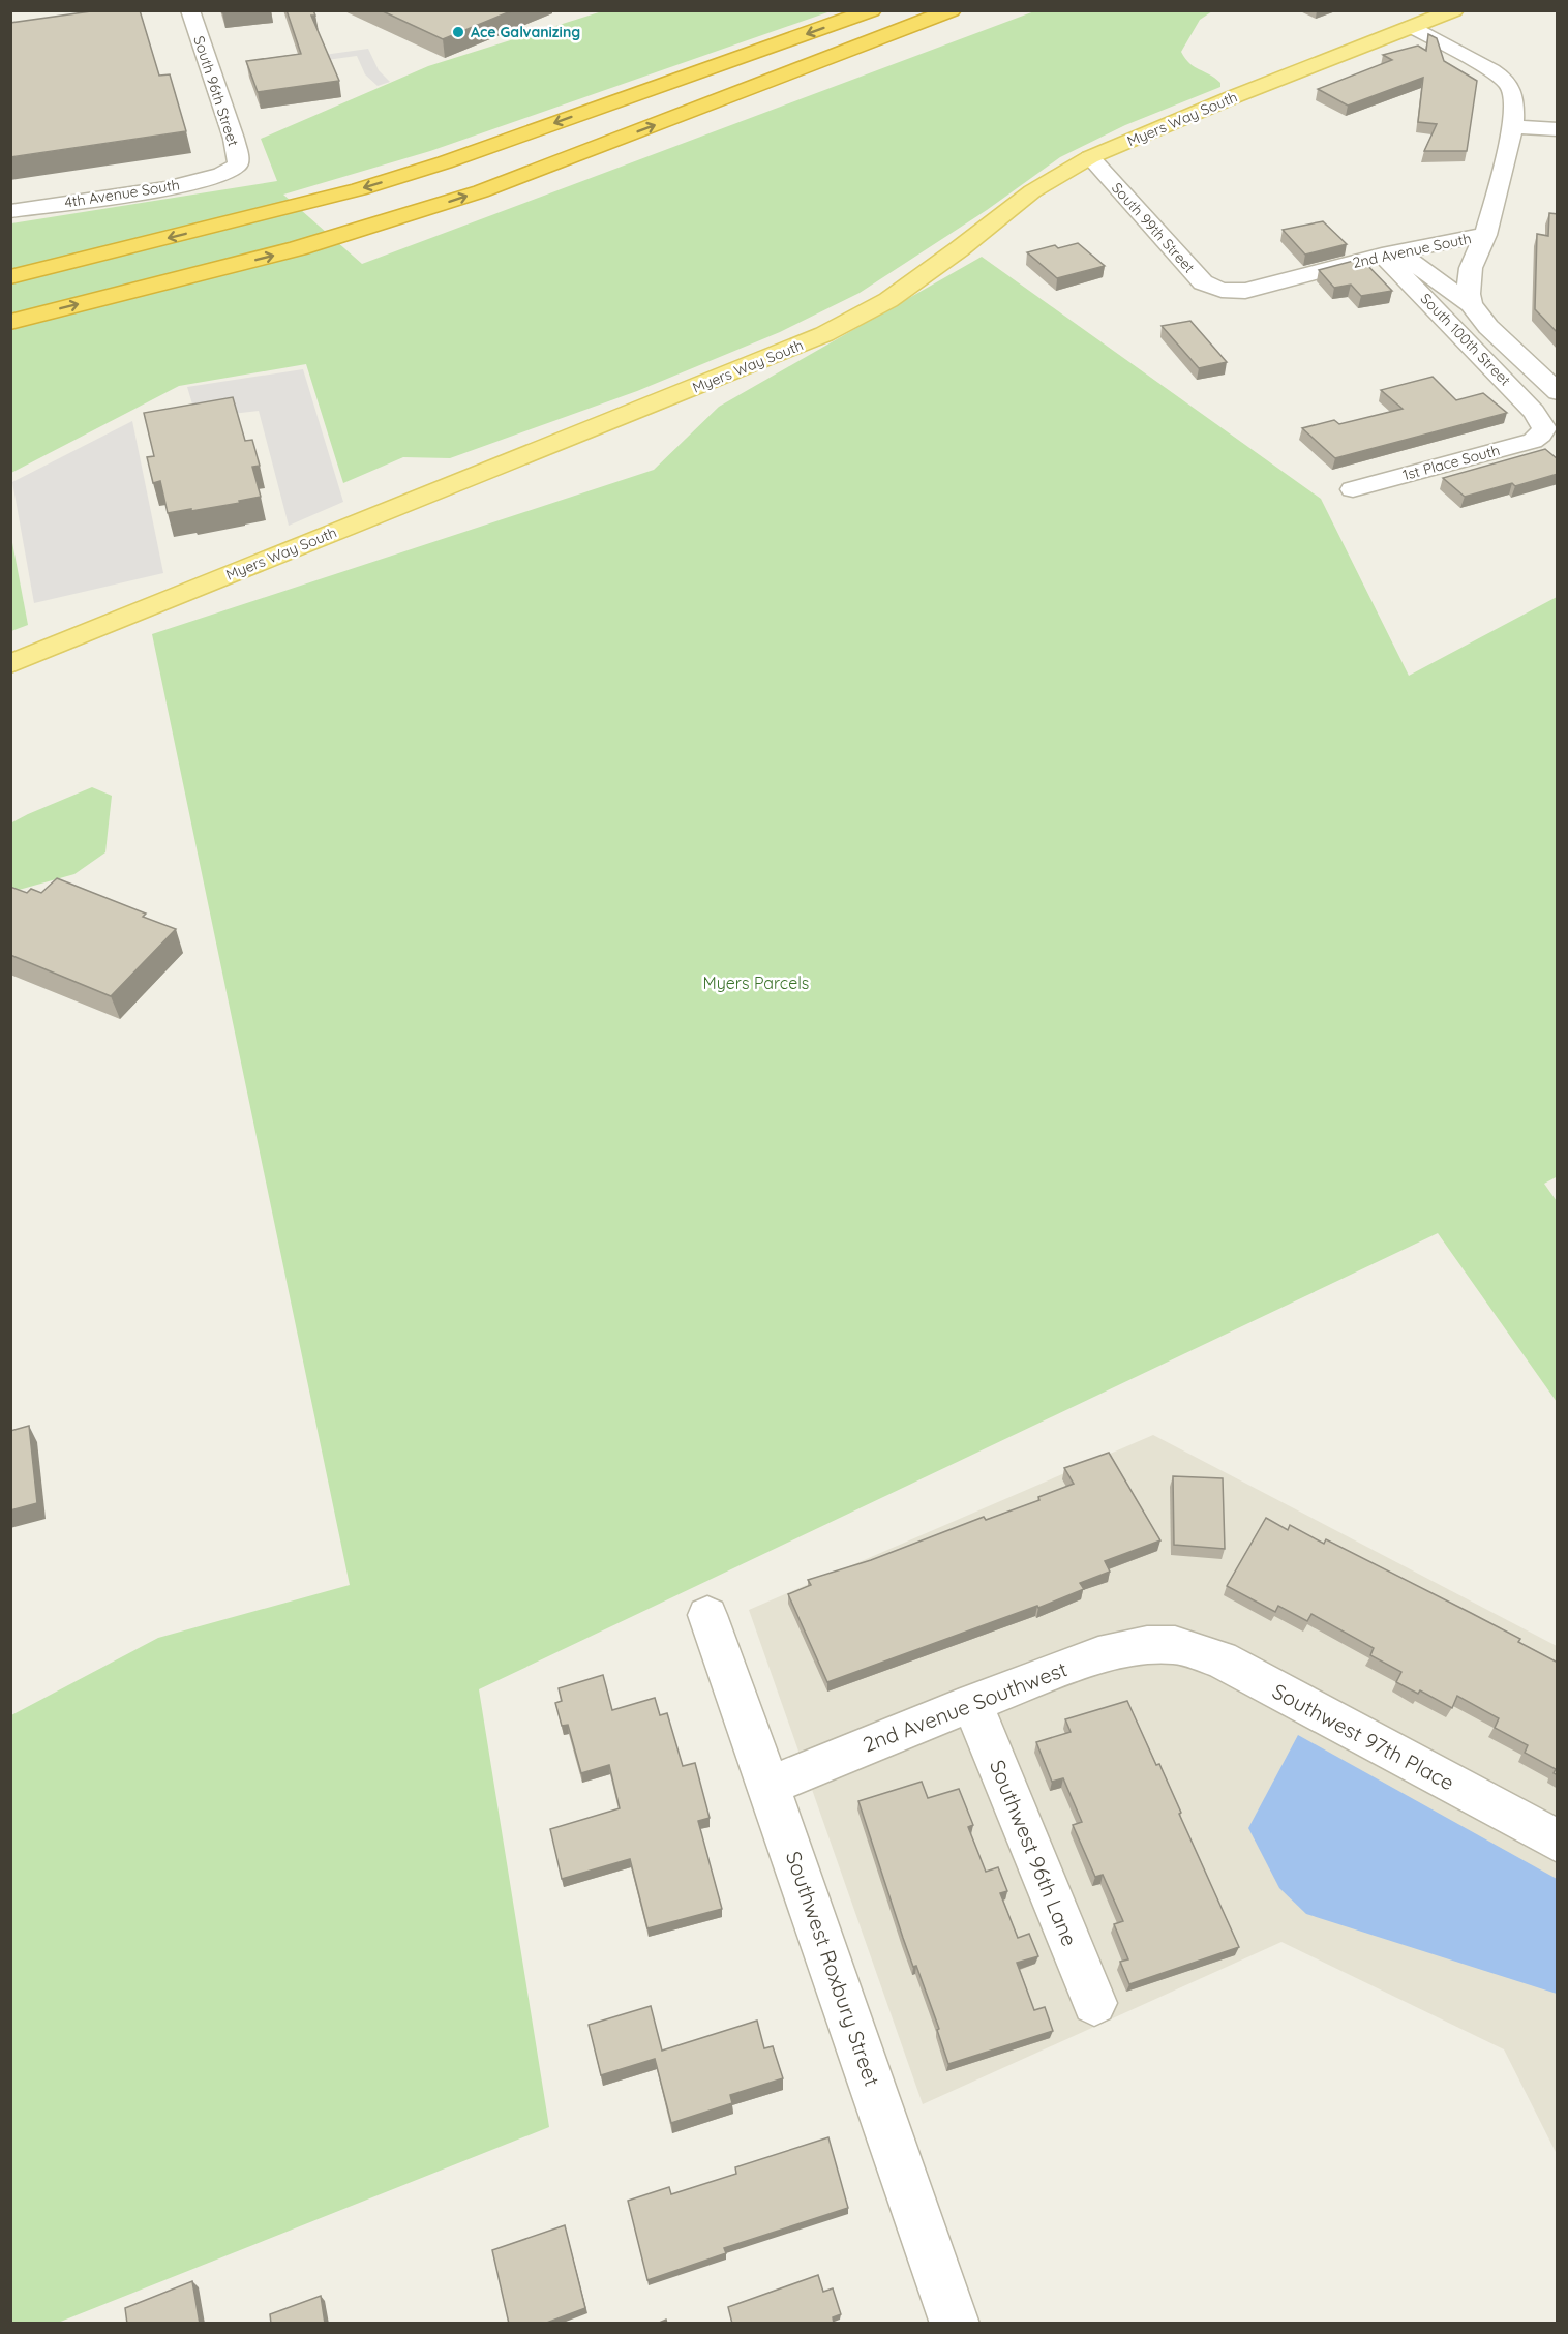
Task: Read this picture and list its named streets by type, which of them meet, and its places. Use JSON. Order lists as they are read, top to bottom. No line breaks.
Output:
{"streets":{"main road":["Myers Way South"],"street":["South 96th Street","4th Avenue South","South 99th Street","2nd Avenue South","South 100th Street","1st Place South","2nd Avenue Southwest","Southwest 97th Place","Southwest 96th Lane","Southwest Roxbury Street"]},"crossings":[["South 96th Street","4th Avenue South"],["Myers Way South","South 99th Street"],["Myers Way South","2nd Avenue South"],["South 99th Street","2nd Avenue South"],["2nd Avenue South","South 100th Street"],["South 100th Street","1st Place South"],["2nd Avenue Southwest","Southwest 97th Place"],["2nd Avenue Southwest","Southwest 96th Lane"],["2nd Avenue Southwest","Southwest Roxbury Street"]],"parks":["Myers Parcels"],"places":["Ace Galvanizing"]}
